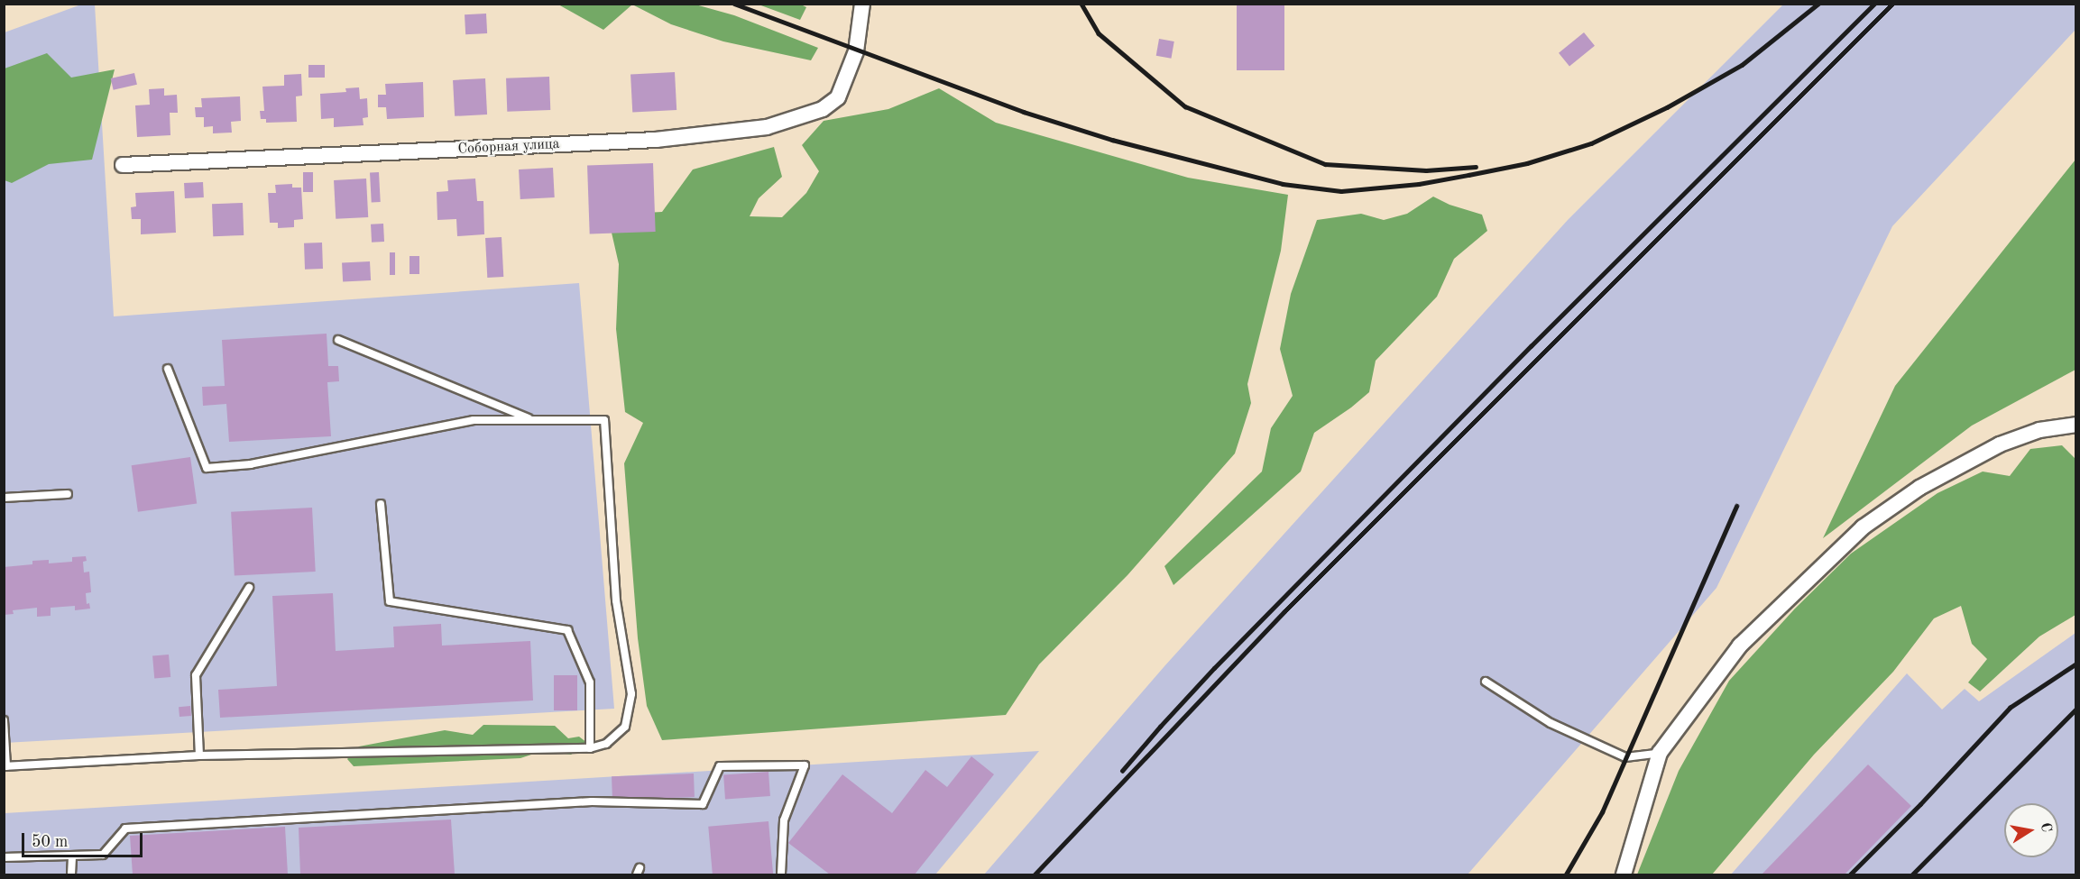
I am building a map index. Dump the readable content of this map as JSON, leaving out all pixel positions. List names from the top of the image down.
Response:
{
  "streets": {
    "street": ["Соборная улица"]
  },
  "scale_bar": "50 m",
  "north": "right"
}
